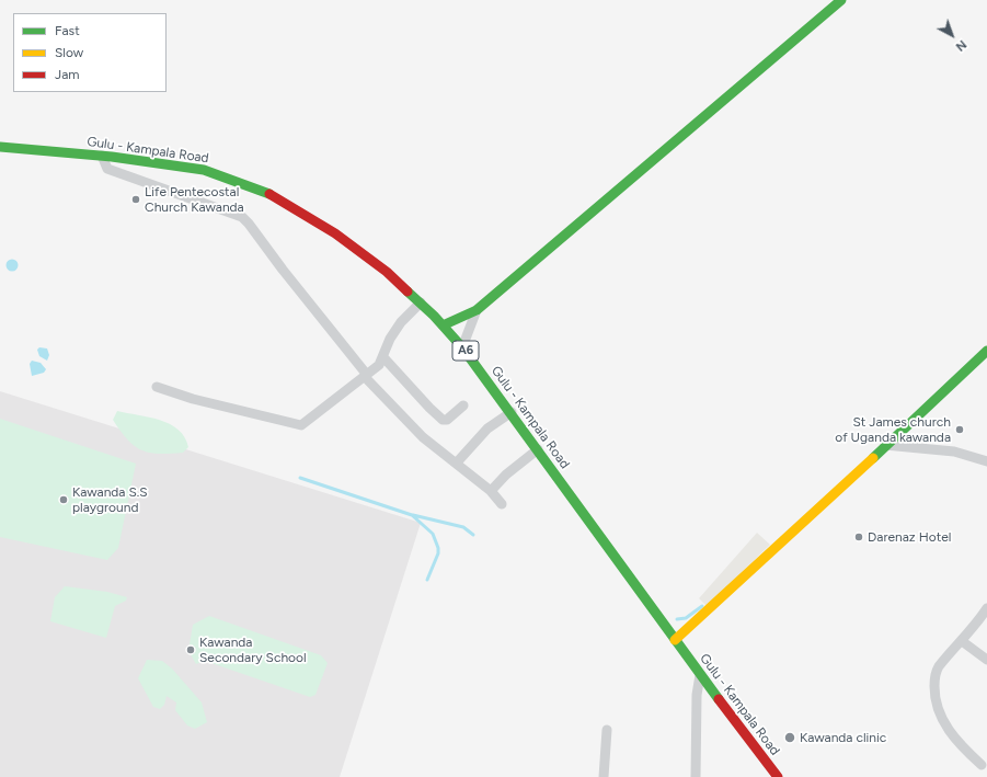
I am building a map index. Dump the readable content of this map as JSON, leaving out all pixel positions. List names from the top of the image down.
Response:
{
  "streets": {
    "main road": ["Gulu - Kampala Road", "A6"]
  },
  "places": [
    "Life Pentecostal Church Kawanda",
    "St James church of Uganda kawanda",
    "Kawanda S.S playground",
    "Darenaz Hotel",
    "Kawanda Secondary School",
    "Kawanda clinic"
  ],
  "legend": ["Fast", "Slow", "Jam"],
  "north": "bottom right"
}
